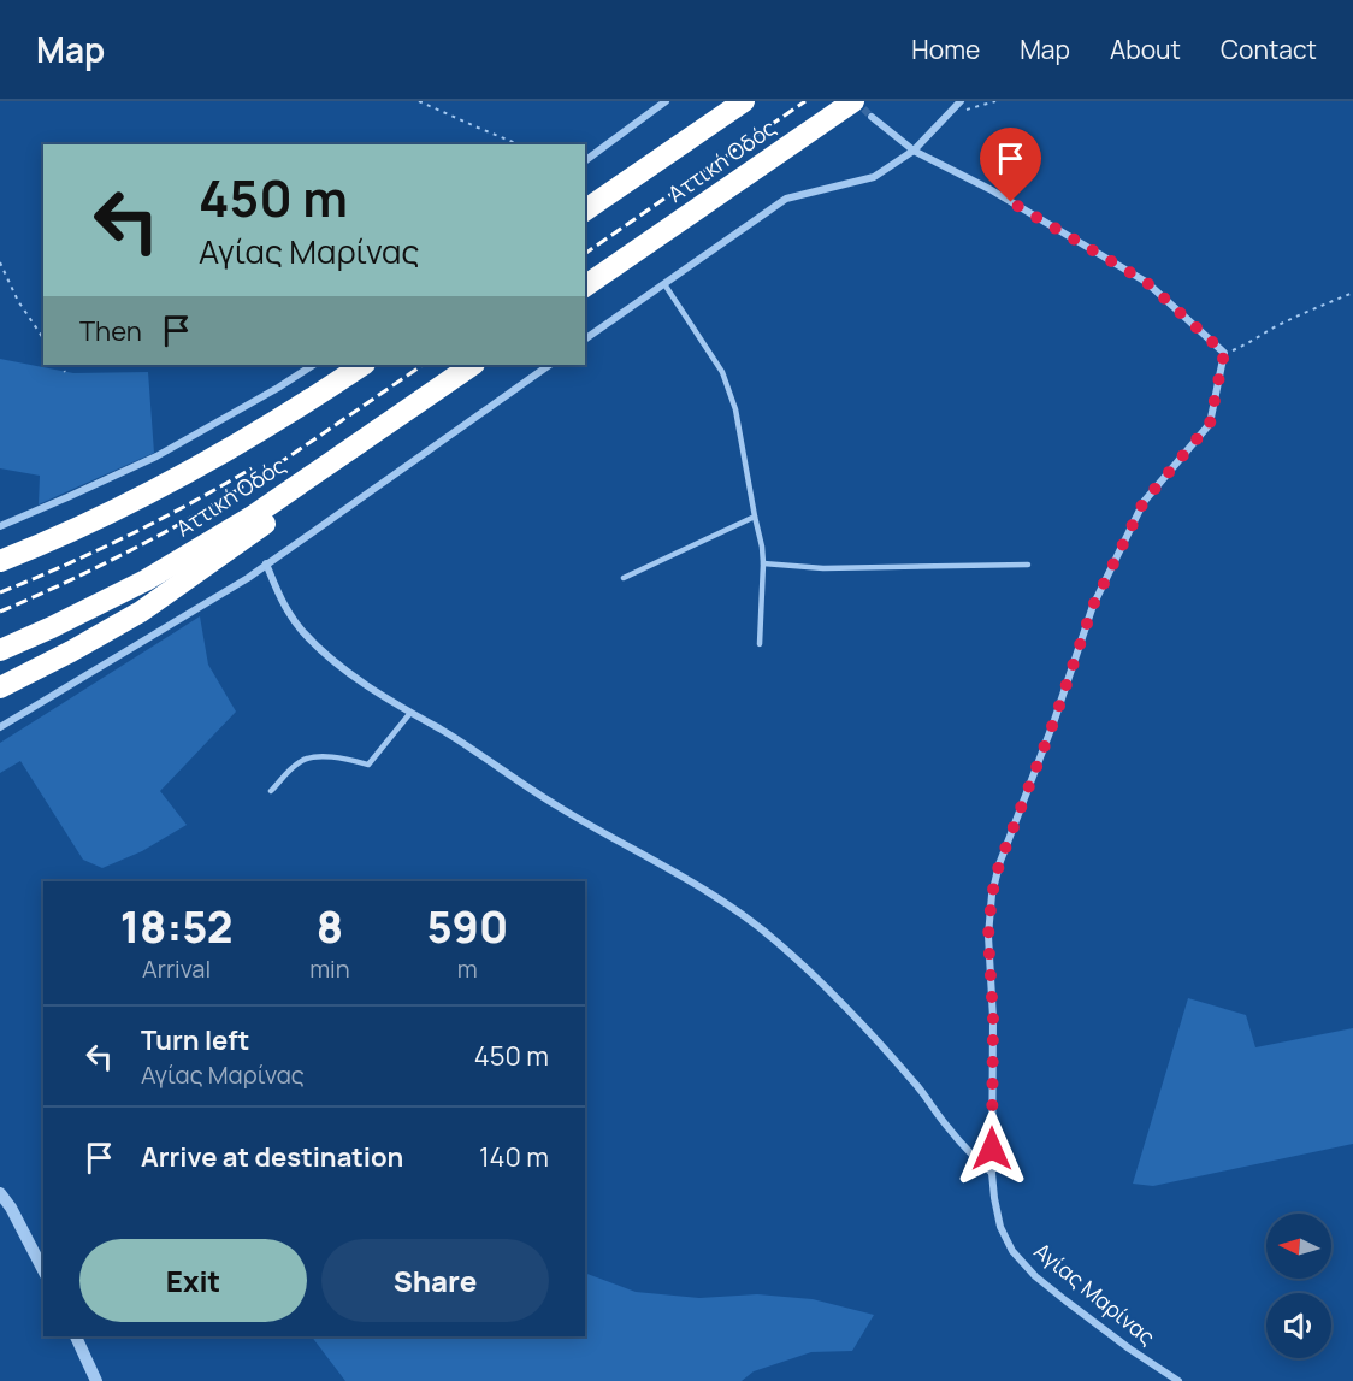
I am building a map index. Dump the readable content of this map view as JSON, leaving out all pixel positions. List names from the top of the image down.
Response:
{
  "streets": {
    "highway": ["Αττική Οδός"],
    "street": ["Αγίας Μαρίνας"]
  },
  "north": "left",
  "page": {
    "header": "Map",
    "nav": [
      "Home",
      "Map",
      "About",
      "Contact"
    ],
    "turn": ["450 m", "Αγίας Μαρίνας"],
    "then": "Then",
    "eta": [
      "18:52",
      "Arrival",
      "8",
      "min",
      "590",
      "m"
    ],
    "list": [
      {
        "name": "Turn left",
        "note": "Αγίας Μαρίνας",
        "value": "450 m"
      },
      {
        "name": "Arrive at destination",
        "value": "140 m"
      }
    ],
    "buttons": ["Exit", "Share"]
  }
}
